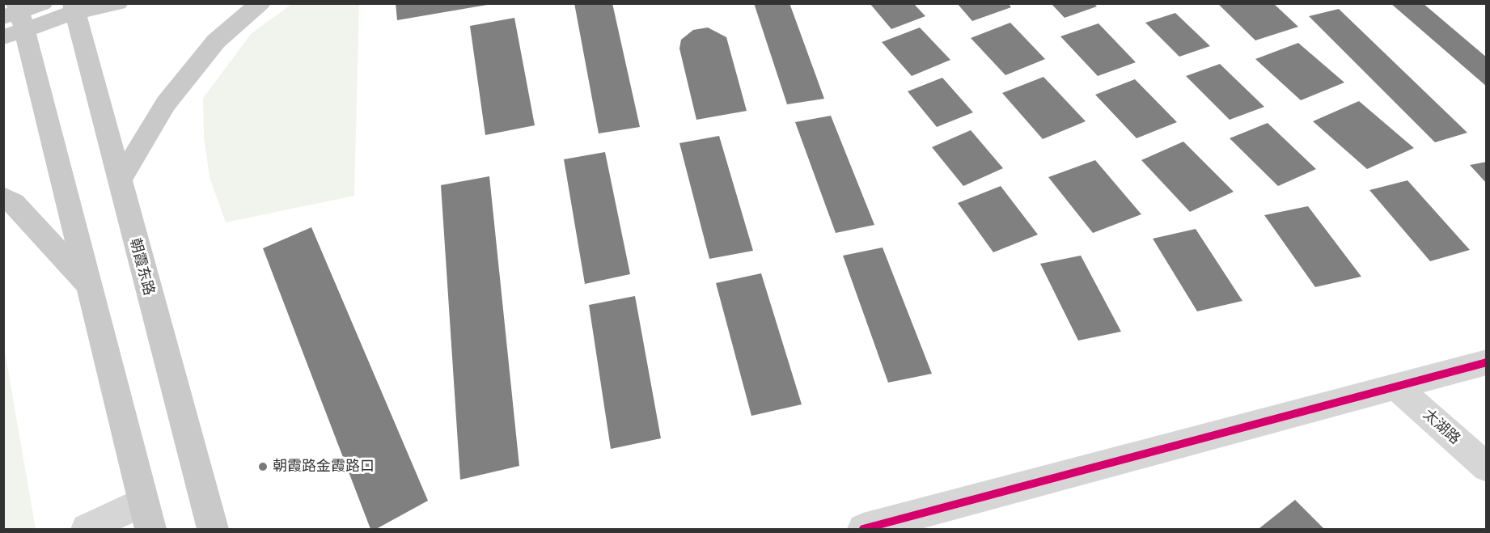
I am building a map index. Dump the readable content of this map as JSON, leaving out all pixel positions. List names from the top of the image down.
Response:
{
  "streets": {
    "main road": ["朝霞东路"],
    "street": ["太湖路"]
  },
  "places": ["朝霞路金霞路口"]
}
